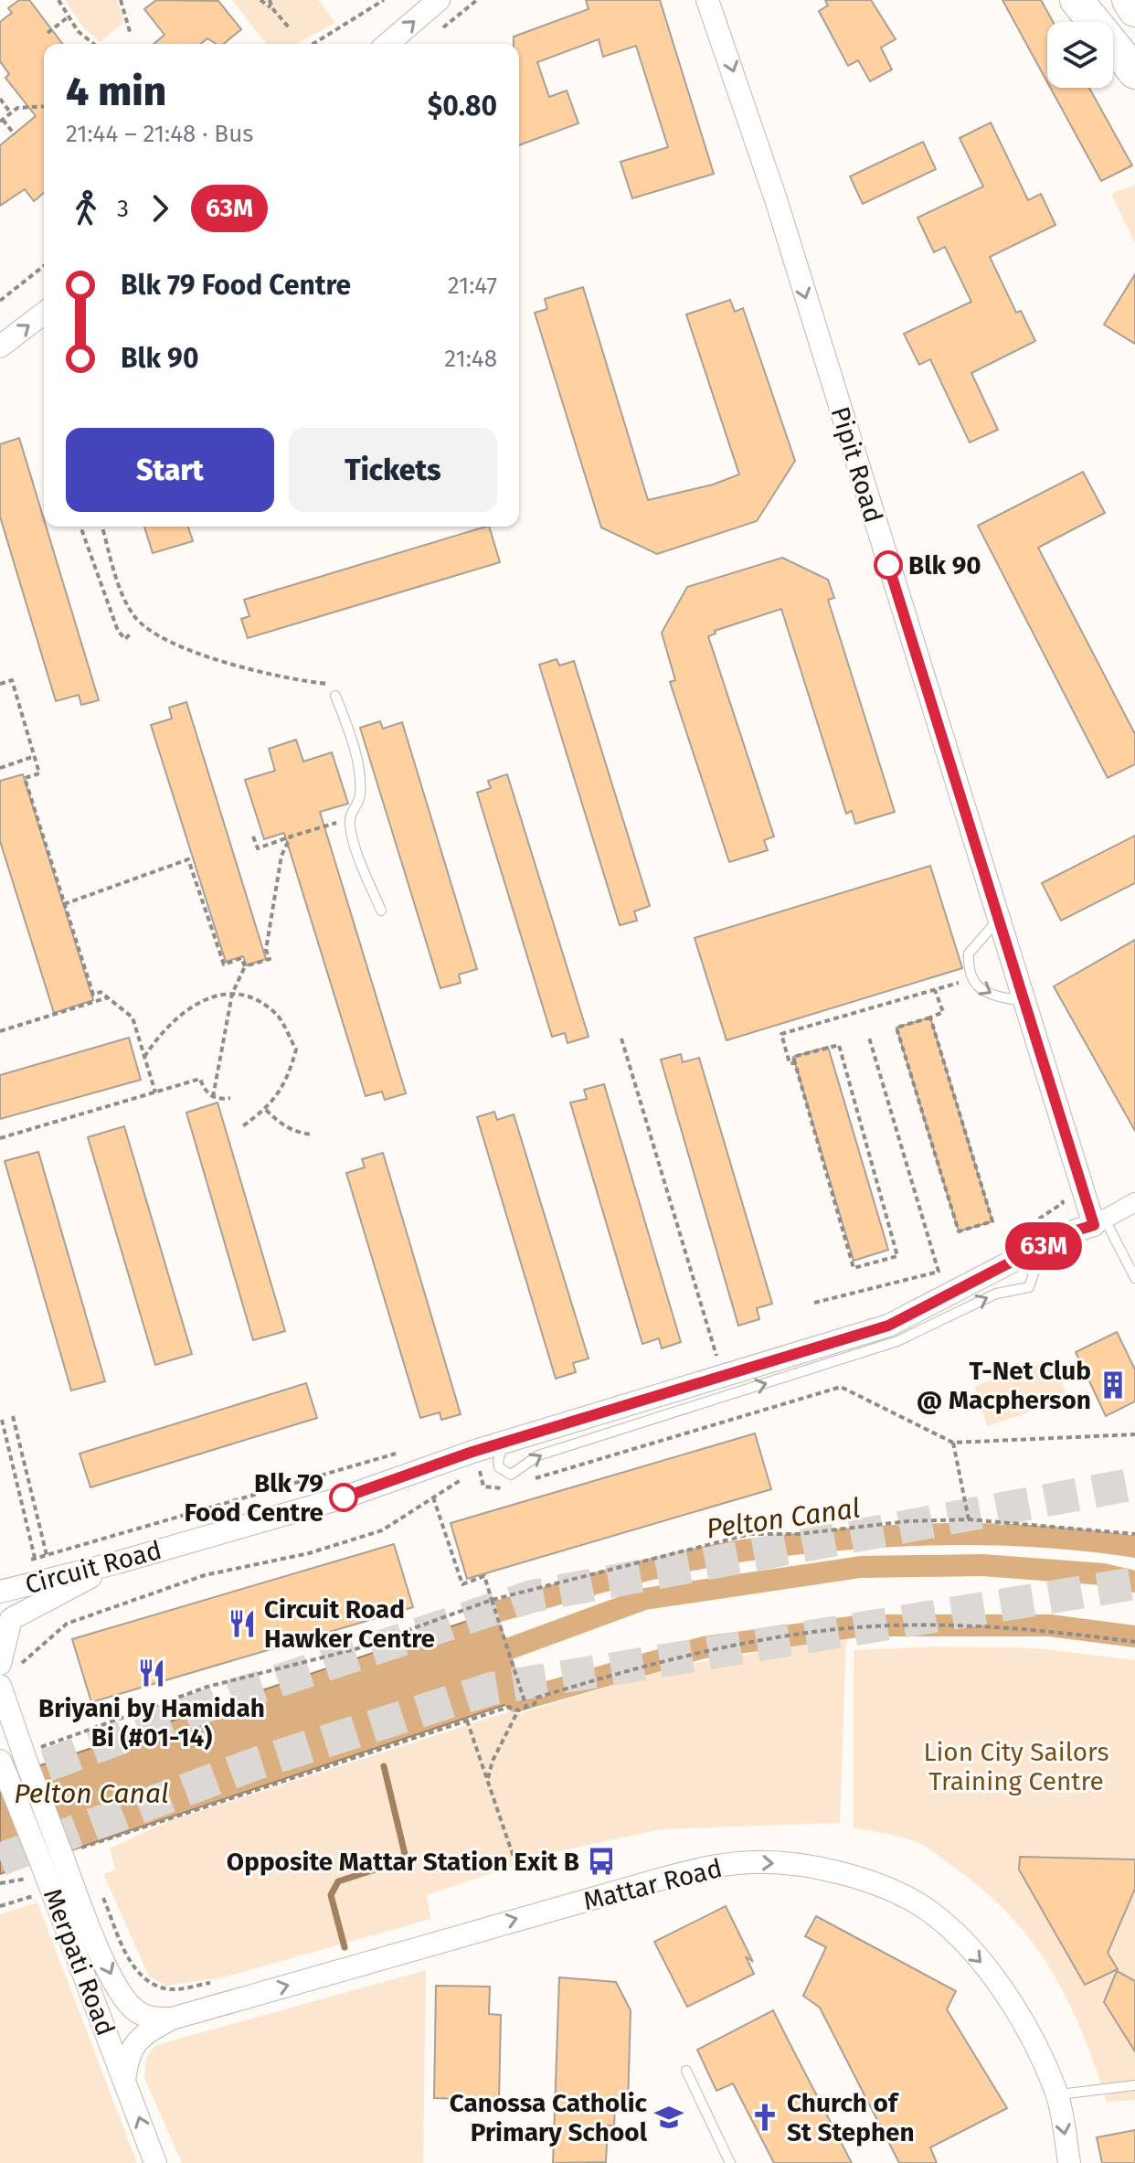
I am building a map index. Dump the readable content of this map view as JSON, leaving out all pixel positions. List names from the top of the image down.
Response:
{
  "streets": {
    "street": [
      "Pipit Road",
      "Circuit Road",
      "Mattar Road",
      "Merpati Road"
    ]
  },
  "crossings": [
    ["Pipit Road", "Circuit Road"],
    ["Mattar Road", "Merpati Road"]
  ],
  "one_way": ["Pipit Road", "Mattar Road"],
  "water": ["Pelton Canal"],
  "parks": ["Lion City Sailors Training Centre"],
  "places": {
    "other": ["Blk 90", "Blk 79 Food Centre"],
    "building": ["T-Net Club @ Macpherson"],
    "restaurant": ["Circuit Road Hawker Centre", "Briyani by Hamidah Bi (#01-14)"],
    "bus stop": ["Opposite Mattar Station Exit B"],
    "school or university": ["Canossa Catholic Primary School"],
    "church": ["Church of St Stephen"]
  },
  "lines": ["bus line 63M"],
  "page": {
    "on_map": "63M",
    "heading": ["4 min", "21:44 – 21:48 · Bus", "$0.80"],
    "legs": ["3", "63M"],
    "list": [
      {
        "name": "Blk 79 Food Centre",
        "value": "21:47"
      },
      {
        "name": "Blk 90",
        "value": "21:48"
      }
    ],
    "buttons": ["Start", "Tickets"]
  }
}
